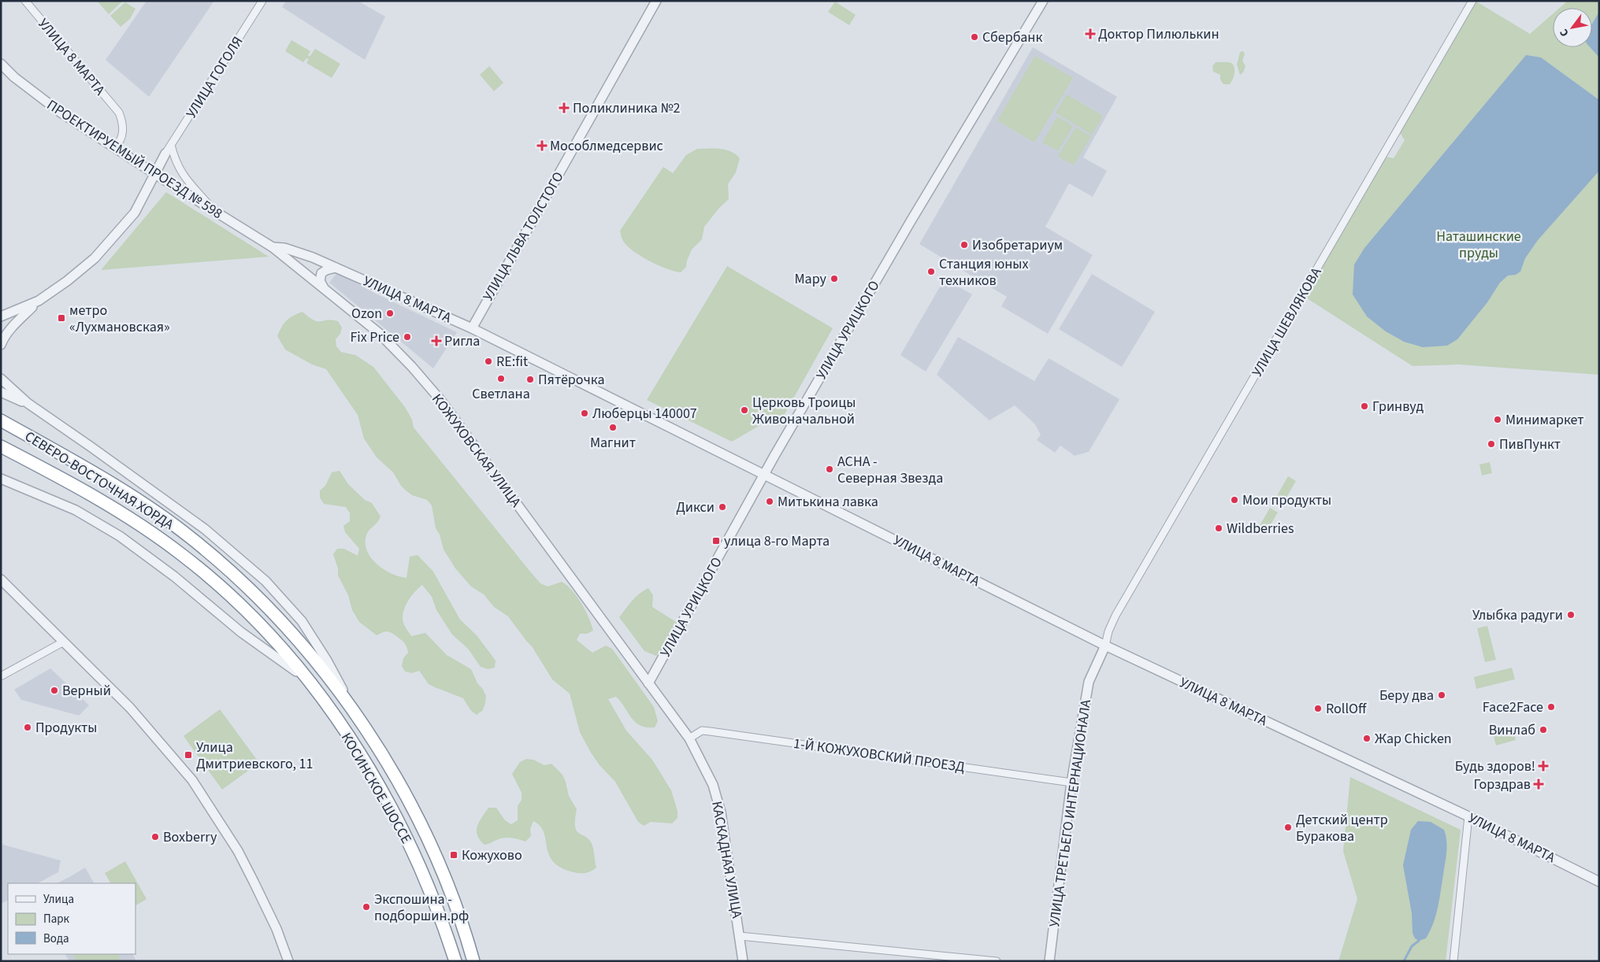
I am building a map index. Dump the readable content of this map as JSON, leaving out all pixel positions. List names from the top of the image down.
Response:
{
  "streets": {
    "highway": ["СЕВЕРО-ВОСТОЧНАЯ ХОРДА", "КОСИНСКОЕ ШОССЕ"],
    "street": [
      "УЛИЦА 8 МАРТА",
      "УЛИЦА ГОГОЛЯ",
      "ПРОЕКТИРУЕМЫЙ ПРОЕЗД № 598",
      "УЛИЦА ЛЬВА ТОЛСТОГО",
      "УЛИЦА ШЕВЛЯКОВА",
      "УЛИЦА УРИЦКОГО",
      "КОЖУХОВСКАЯ УЛИЦА",
      "1-Й КОЖУХОВСКИЙ ПРОЕЗД",
      "УЛИЦА ТРЕТЬЕГО ИНТЕРНАЦИОНАЛА",
      "КАСКАДНАЯ УЛИЦА"
    ]
  },
  "crossings": [
    ["УЛИЦА 8 МАРТА", "ПРОЕКТИРУЕМЫЙ ПРОЕЗД № 598"],
    ["УЛИЦА 8 МАРТА", "УЛИЦА ЛЬВА ТОЛСТОГО"],
    ["УЛИЦА 8 МАРТА", "УЛИЦА ШЕВЛЯКОВА"],
    ["УЛИЦА 8 МАРТА", "УЛИЦА УРИЦКОГО"],
    ["УЛИЦА 8 МАРТА", "КОЖУХОВСКАЯ УЛИЦА"],
    ["УЛИЦА 8 МАРТА", "УЛИЦА ТРЕТЬЕГО ИНТЕРНАЦИОНАЛА"],
    ["ПРОЕКТИРУЕМЫЙ ПРОЕЗД № 598", "КОЖУХОВСКАЯ УЛИЦА"],
    ["УЛИЦА ШЕВЛЯКОВА", "УЛИЦА ТРЕТЬЕГО ИНТЕРНАЦИОНАЛА"],
    ["УЛИЦА УРИЦКОГО", "КОЖУХОВСКАЯ УЛИЦА"],
    ["УЛИЦА УРИЦКОГО", "КАСКАДНАЯ УЛИЦА"],
    ["КОЖУХОВСКАЯ УЛИЦА", "КАСКАДНАЯ УЛИЦА"],
    ["СЕВЕРО-ВОСТОЧНАЯ ХОРДА", "КОСИНСКОЕ ШОССЕ"],
    ["1-Й КОЖУХОВСКИЙ ПРОЕЗД", "УЛИЦА ТРЕТЬЕГО ИНТЕРНАЦИОНАЛА"],
    ["1-Й КОЖУХОВСКИЙ ПРОЕЗД", "КАСКАДНАЯ УЛИЦА"]
  ],
  "parks": ["Наташинские пруды"],
  "places": {
    "health": [
      "Доктор Пилюлькин",
      "Поликлиника №2",
      "Мособлмедсервис",
      "Ригла",
      "Будь здоров!",
      "Горздрав"
    ],
    "other": [
      "Сбербанк",
      "Изобретариум",
      "Станция юных техников",
      "Мару",
      "Ozon",
      "Fix Price",
      "RE:fit",
      "Светлана",
      "Пятёрочка",
      "Гринвуд",
      "Церковь Троицы Живоначальной",
      "Люберцы 140007",
      "Минимаркет",
      "Магнит",
      "ПивПункт",
      "АСНА - Северная Звезда",
      "Мои продукты",
      "Митькина лавка",
      "Дикси",
      "Wildberries",
      "Улыбка радуги",
      "Верный",
      "Беру два",
      "Face2Face",
      "RollOff",
      "Продукты",
      "Винлаб",
      "Жар Chicken",
      "Детский центр Буракова",
      "Boxberry",
      "Экспошина - подборшин.рф"
    ],
    "transit": [
      "метро «Лухмановская»",
      "улица 8-го Марта",
      "Улица Дмитриевского, 11",
      "Кожухово"
    ]
  },
  "legend": ["Улица", "Парк", "Вода"],
  "north": "bottom left"
}
